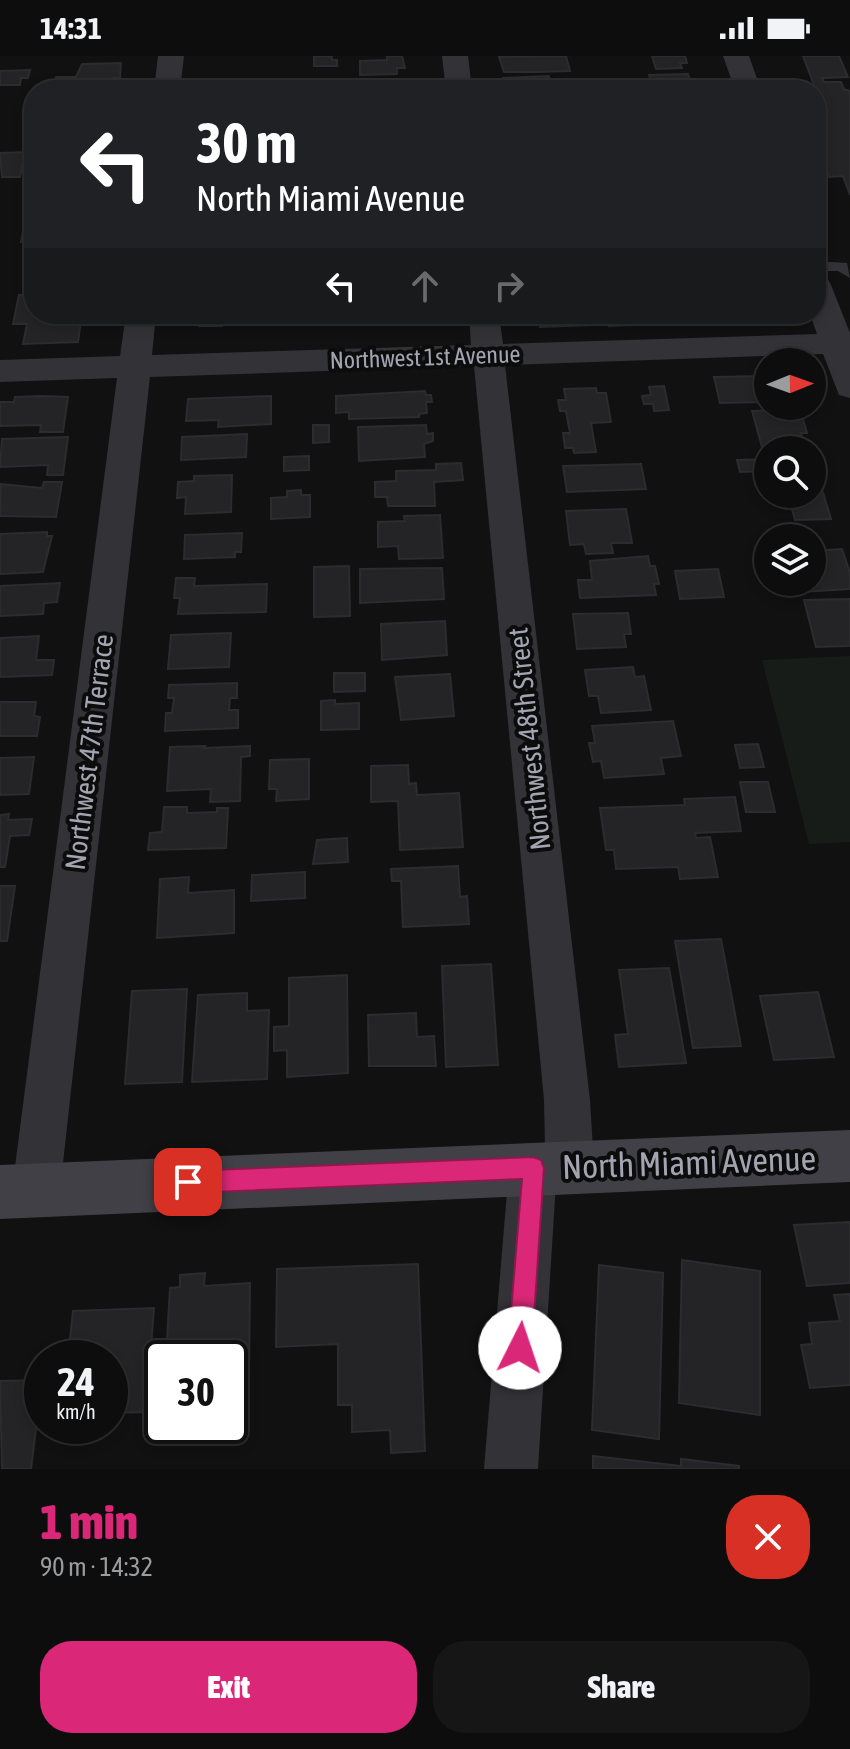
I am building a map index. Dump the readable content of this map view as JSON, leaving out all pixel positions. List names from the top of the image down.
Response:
{
  "streets": {
    "main road": ["North Miami Avenue"],
    "street": ["Northwest 1st Avenue", "Northwest 48th Street", "Northwest 47th Terrace"]
  },
  "crossings": [
    ["Northwest 1st Avenue", "Northwest 48th Street"],
    ["Northwest 1st Avenue", "Northwest 47th Terrace"],
    ["Northwest 48th Street", "North Miami Avenue"],
    ["Northwest 47th Terrace", "North Miami Avenue"]
  ],
  "north": "right",
  "page": {
    "status": "14:31",
    "turn": ["30 m", "North Miami Avenue"],
    "speed": "24 km/h",
    "limit": "30",
    "heading": ["1 min", "90 m · 14:32"],
    "buttons": ["Exit", "Share"]
  }
}
